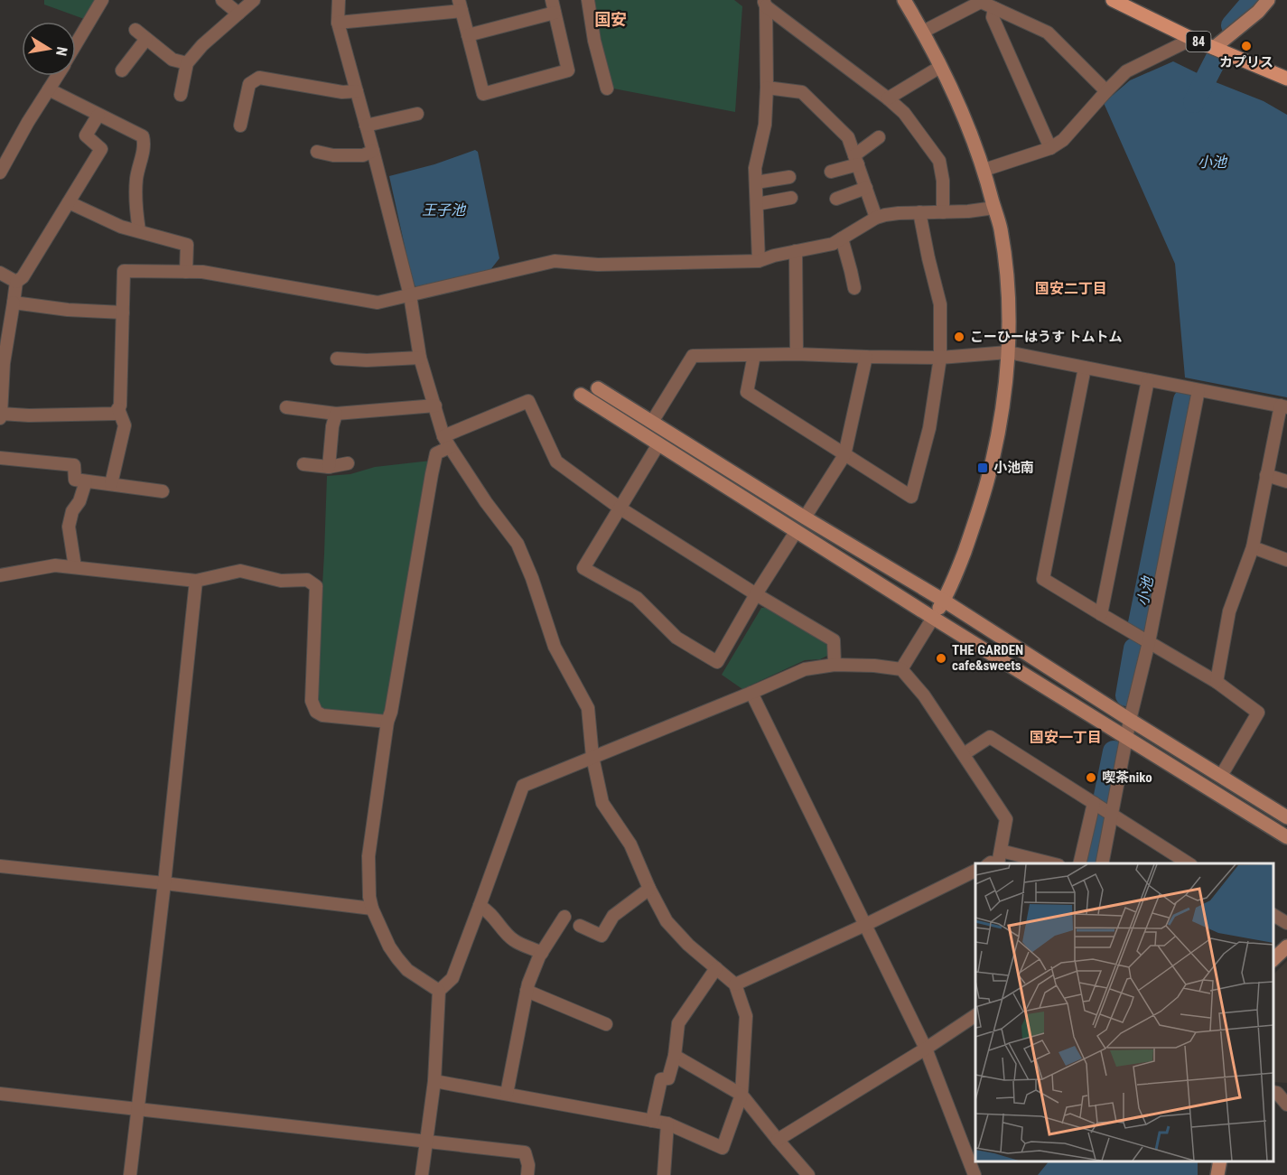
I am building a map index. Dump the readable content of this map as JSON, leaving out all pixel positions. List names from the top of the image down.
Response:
{
  "streets": {
    "main road": ["84"]
  },
  "districts": ["国安", "国安二丁目", "国安一丁目"],
  "water": ["小池", "王子池"],
  "places": {
    "other": [
      "カプリス",
      "こーひーはうす トムトム",
      "THE GARDEN cafe&sweets",
      "喫茶niko"
    ],
    "transit": ["小池南"]
  },
  "north": "right"
}
